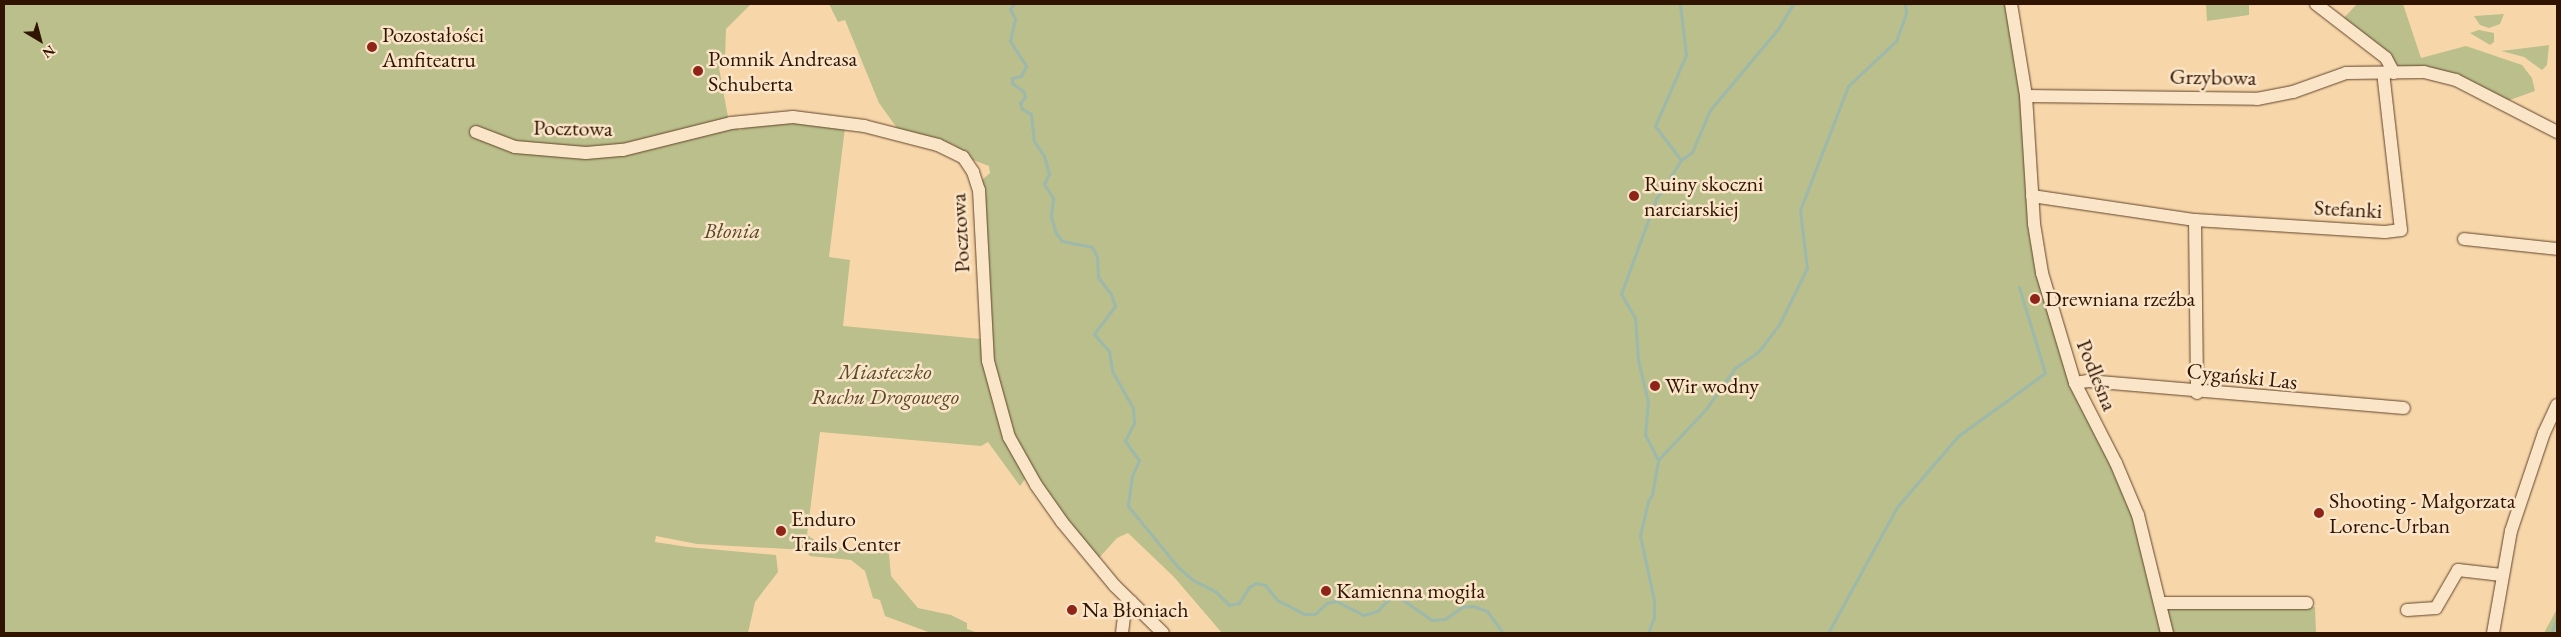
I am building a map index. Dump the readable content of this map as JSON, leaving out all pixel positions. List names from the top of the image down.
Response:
{
  "streets": {
    "street": [
      "Grzybowa",
      "Pocztowa",
      "Stefanki",
      "Podleśna",
      "Cygański Las"
    ]
  },
  "crossings": [
    ["Grzybowa", "Stefanki"],
    ["Grzybowa", "Podleśna"],
    ["Stefanki", "Podleśna"],
    ["Podleśna", "Cygański Las"]
  ],
  "parks": ["Błonia", "Miasteczko Ruchu Drogowego"],
  "places": [
    "Pozostałości Amfiteatru",
    "Pomnik Andreasa Schuberta",
    "Ruiny skoczni narciarskiej",
    "Drewniana rzeźba",
    "Wir wodny",
    "Shooting - Małgorzata Lorenc-Urban",
    "Enduro Trails Center",
    "Kamienna mogiła",
    "Na Błoniach"
  ],
  "north": "bottom right"
}
